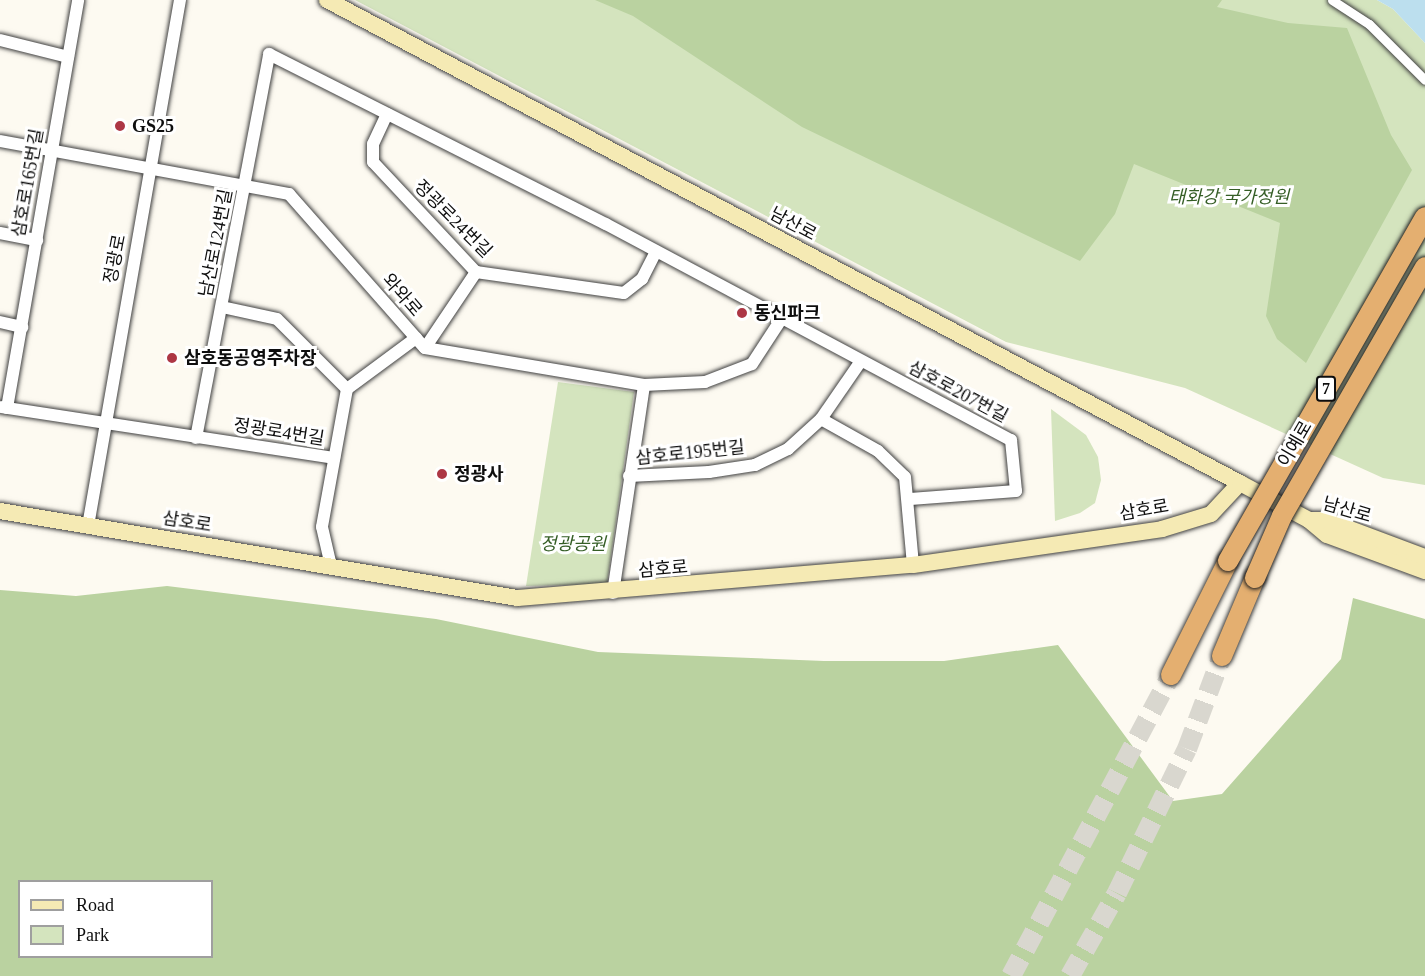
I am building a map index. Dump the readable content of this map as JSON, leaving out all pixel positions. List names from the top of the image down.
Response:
{
  "streets": {
    "highway": ["7", "이예로"],
    "main road": ["남산로", "삼호로"],
    "street": [
      "삼호로165번길",
      "정광로24번길",
      "남산로124번길",
      "정광로",
      "와와로",
      "삼호로207번길",
      "정광로4번길",
      "삼호로195번길"
    ]
  },
  "crossings": [
    ["삼호로165번길", "와와로"],
    ["삼호로165번길", "정광로4번길"],
    ["정광로24번길", "남산로124번길"],
    ["남산로", "삼호로"],
    ["남산로124번길", "와와로"],
    ["남산로124번길", "정광로4번길"],
    ["정광로", "와와로"],
    ["정광로", "정광로4번길"],
    ["정광로", "삼호로"],
    ["삼호로207번길", "삼호로195번길"],
    ["삼호로195번길", "삼호로"]
  ],
  "parks": ["태화강 국가정원", "정광공원"],
  "places": [
    "GS25",
    "동신파크",
    "삼호동공영주차장",
    "정광사"
  ],
  "legend": ["Road", "Park"]
}
